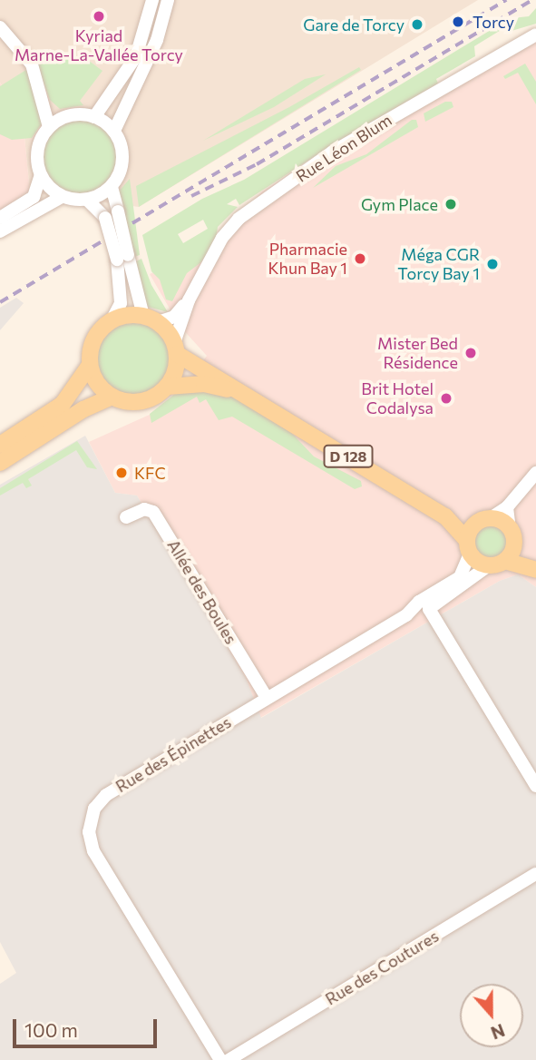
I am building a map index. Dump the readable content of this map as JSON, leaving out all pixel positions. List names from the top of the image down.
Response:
{
  "streets": {
    "main road": ["D 128"],
    "street": [
      "Rue Léon Blum",
      "Allée des Boules",
      "Rue des Épinettes",
      "Rue des Coutures"
    ]
  },
  "crossings": [
    ["Rue Léon Blum", "D 128"],
    ["Allée des Boules", "Rue des Épinettes"]
  ],
  "places": [
    "Kyriad Marne-La-Vallée Torcy",
    "Torcy",
    "Gare de Torcy",
    "Gym Place",
    "Pharmacie Khun Bay 1",
    "Méga CGR Torcy Bay 1",
    "Mister Bed Résidence",
    "Brit Hotel Codalysa",
    "KFC"
  ],
  "scale_bar": "100 m",
  "north": "bottom"
}
